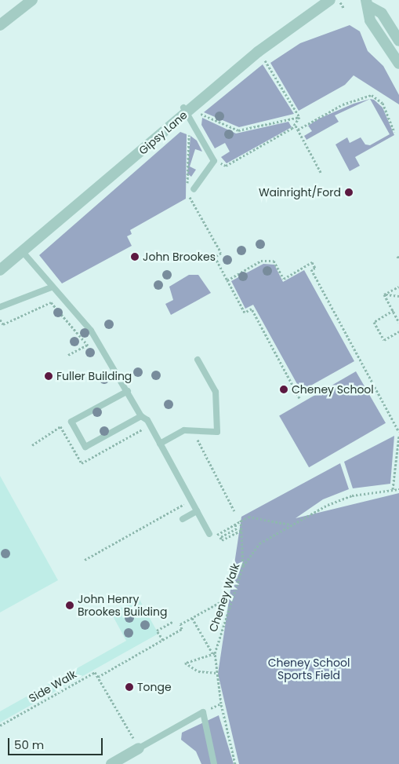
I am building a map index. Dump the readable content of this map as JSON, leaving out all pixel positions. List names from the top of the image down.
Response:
{
  "streets": {
    "street": ["Gipsy Lane"],
    "path": ["Cheney Walk", "Side Walk"]
  },
  "parks": ["Cheney School Sports Field"],
  "places": [
    "Wainright/Ford",
    "John Brookes",
    "Fuller Building",
    "Cheney School",
    "John Henry Brookes Building",
    "Tonge"
  ],
  "scale_bar": "50 m"
}
